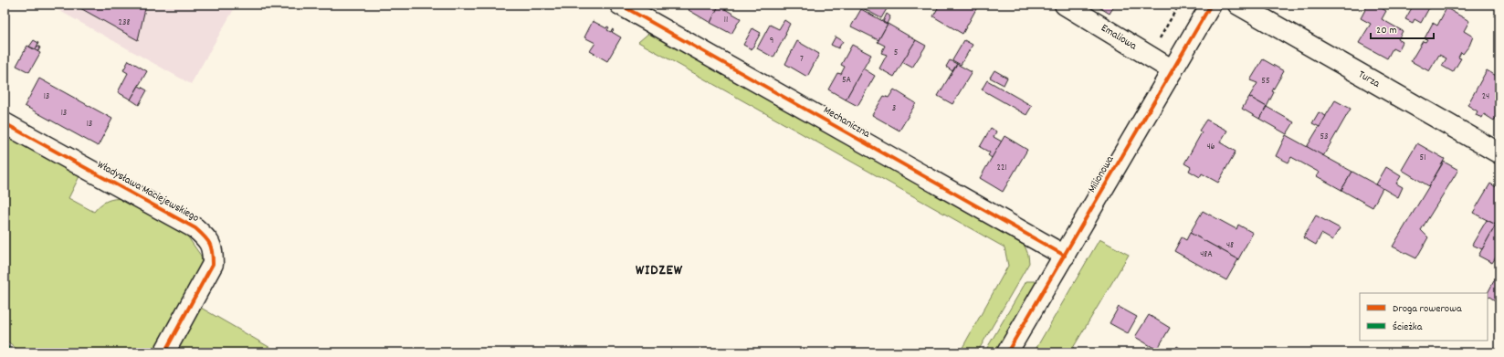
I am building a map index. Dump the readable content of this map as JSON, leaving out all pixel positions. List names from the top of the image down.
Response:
{
  "streets": {
    "street": [
      "Emaliowa",
      "Turza",
      "Mechaniczna",
      "Milionowa",
      "Władysława Maciejewskiego"
    ]
  },
  "crossings": [
    ["Emaliowa", "Milionowa"],
    ["Mechaniczna", "Milionowa"]
  ],
  "districts": ["WIDZEW"],
  "house_numbers": [
    "11",
    "238",
    "9",
    "5",
    "7",
    "5A",
    "55",
    "13",
    "24",
    "3",
    "13",
    "13",
    "53",
    "46",
    "51",
    "221",
    "48",
    "48A"
  ],
  "legend": ["Droga rowerowa", "Ścieżka"],
  "scale_bar": "20 m"
}
